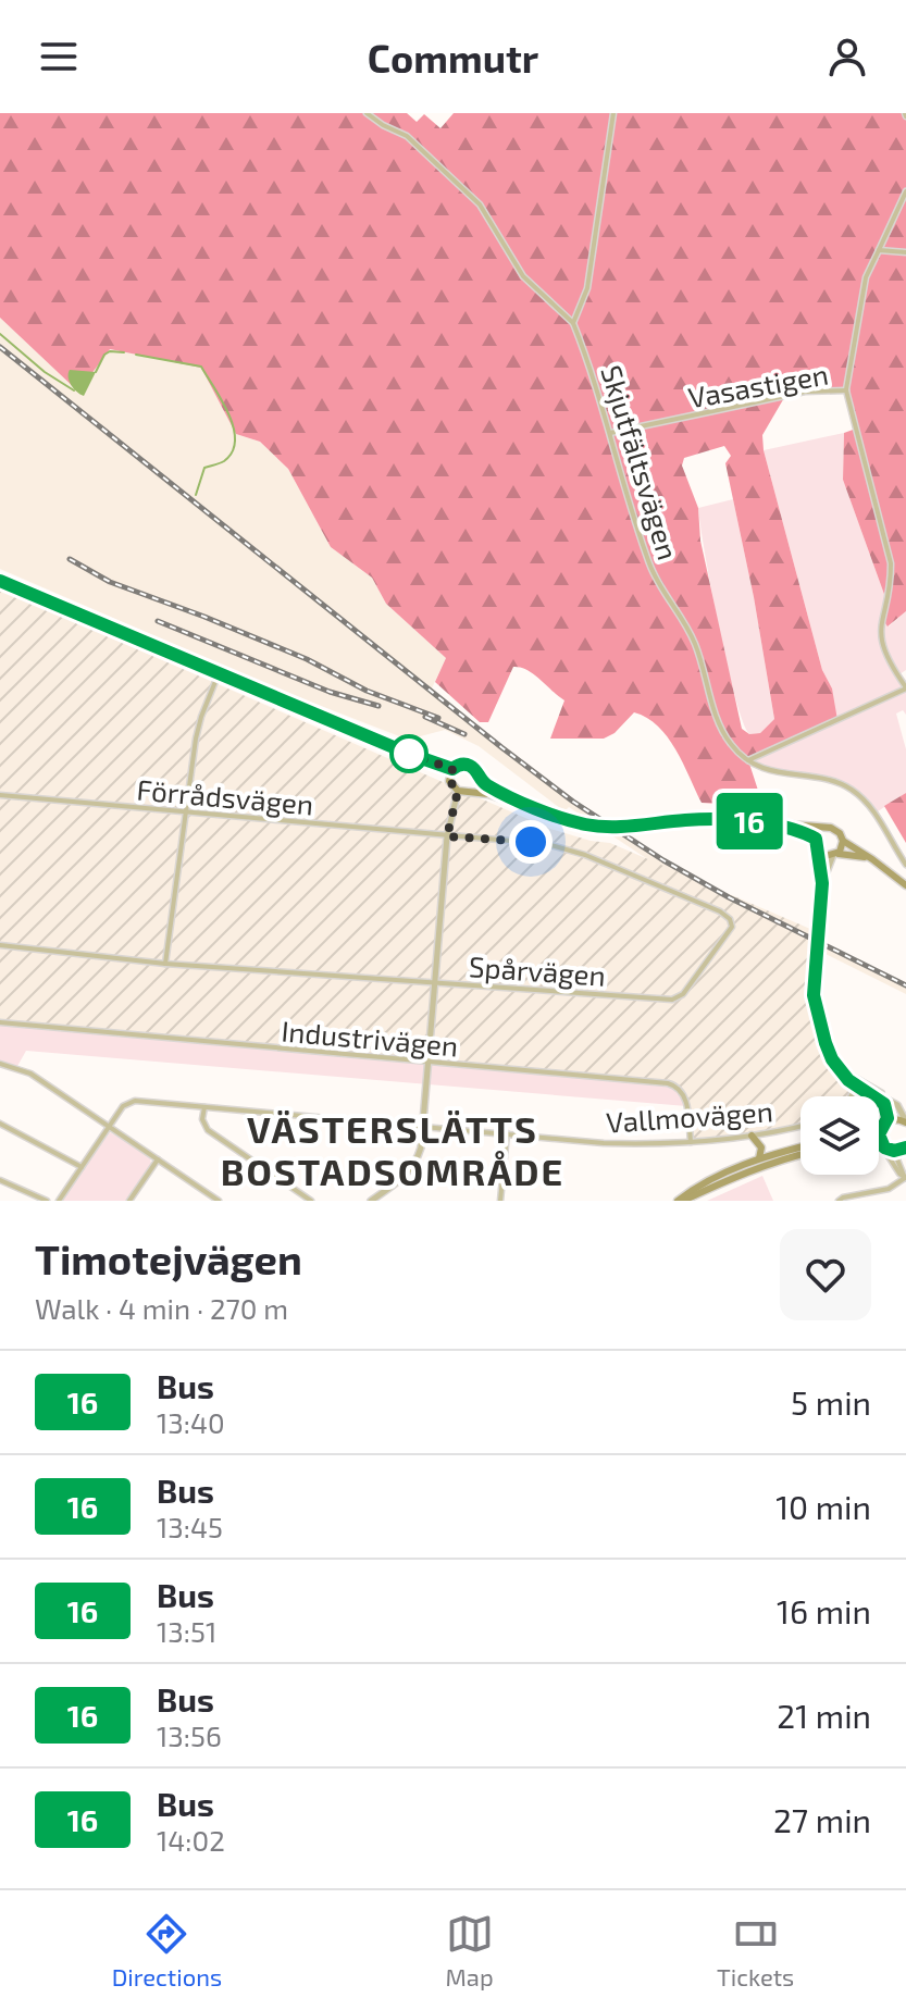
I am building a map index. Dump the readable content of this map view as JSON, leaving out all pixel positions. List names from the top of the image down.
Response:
{
  "streets": {
    "street": [
      "Vasastigen",
      "Skjutfältsvägen",
      "Förrådsvägen",
      "Spårvägen",
      "Industrivägen",
      "Vallmovägen"
    ]
  },
  "crossings": [
    ["Vasastigen", "Skjutfältsvägen"],
    ["Förrådsvägen", "Spårvägen"],
    ["Industrivägen", "Vallmovägen"]
  ],
  "districts": ["VÄSTERSLÄTTS BOSTADSOMRÅDE"],
  "lines": ["bus line 16"],
  "page": {
    "header": "Commutr",
    "on_map": "16",
    "heading": ["Timotejvägen", "Walk · 4 min · 270 m"],
    "list": [
      {
        "mark": "16",
        "name": "Bus",
        "note": "13:40",
        "value": "5 min"
      },
      {
        "mark": "16",
        "name": "Bus",
        "note": "13:45",
        "value": "10 min"
      },
      {
        "mark": "16",
        "name": "Bus",
        "note": "13:51",
        "value": "16 min"
      },
      {
        "mark": "16",
        "name": "Bus",
        "note": "13:56",
        "value": "21 min"
      },
      {
        "mark": "16",
        "name": "Bus",
        "note": "14:02",
        "value": "27 min"
      }
    ],
    "tabs": ["Directions", "Map", "Tickets"]
  }
}
